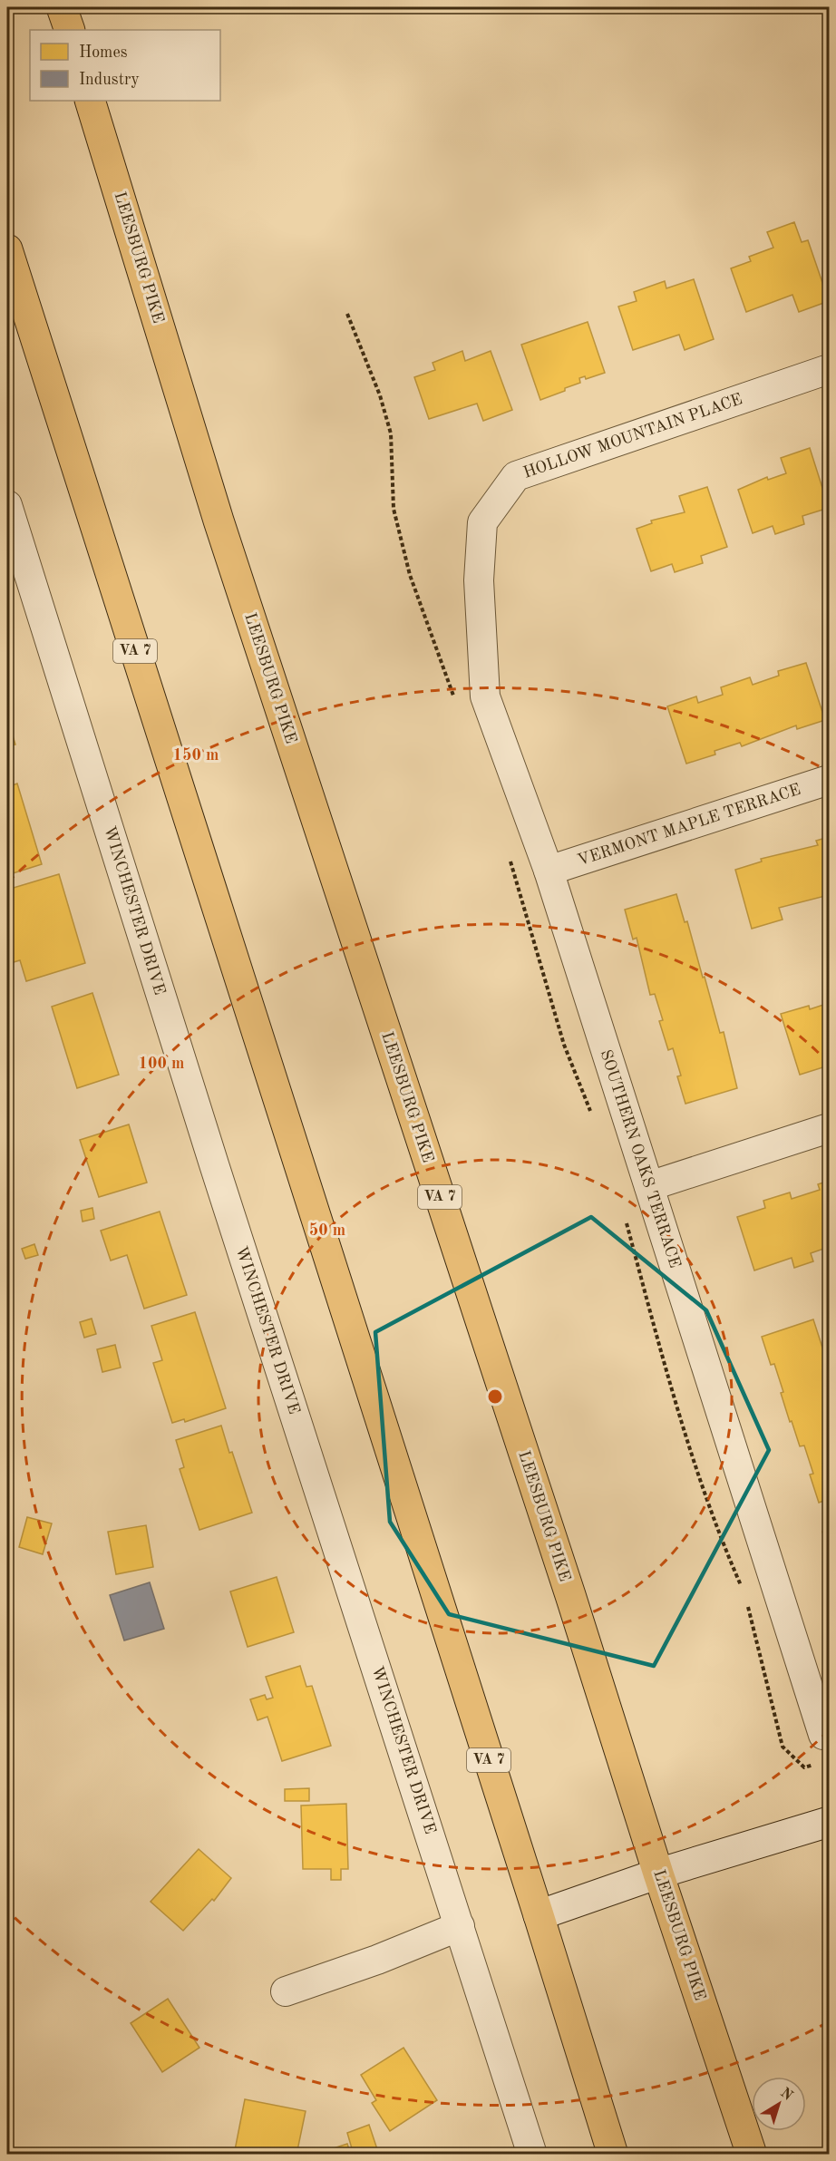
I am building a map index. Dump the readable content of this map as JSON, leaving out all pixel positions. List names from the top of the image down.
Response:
{
  "streets": {
    "highway": ["LEESBURG PIKE", "VA 7"],
    "street": [
      "HOLLOW MOUNTAIN PLACE",
      "VERMONT MAPLE TERRACE",
      "WINCHESTER DRIVE",
      "SOUTHERN OAKS TERRACE"
    ]
  },
  "crossings": [
    ["HOLLOW MOUNTAIN PLACE", "SOUTHERN OAKS TERRACE"],
    ["VERMONT MAPLE TERRACE", "SOUTHERN OAKS TERRACE"]
  ],
  "legend": ["Homes", "Industry"],
  "north": "top right",
  "rings": ["150 m", "100 m", "50 m"]
}
